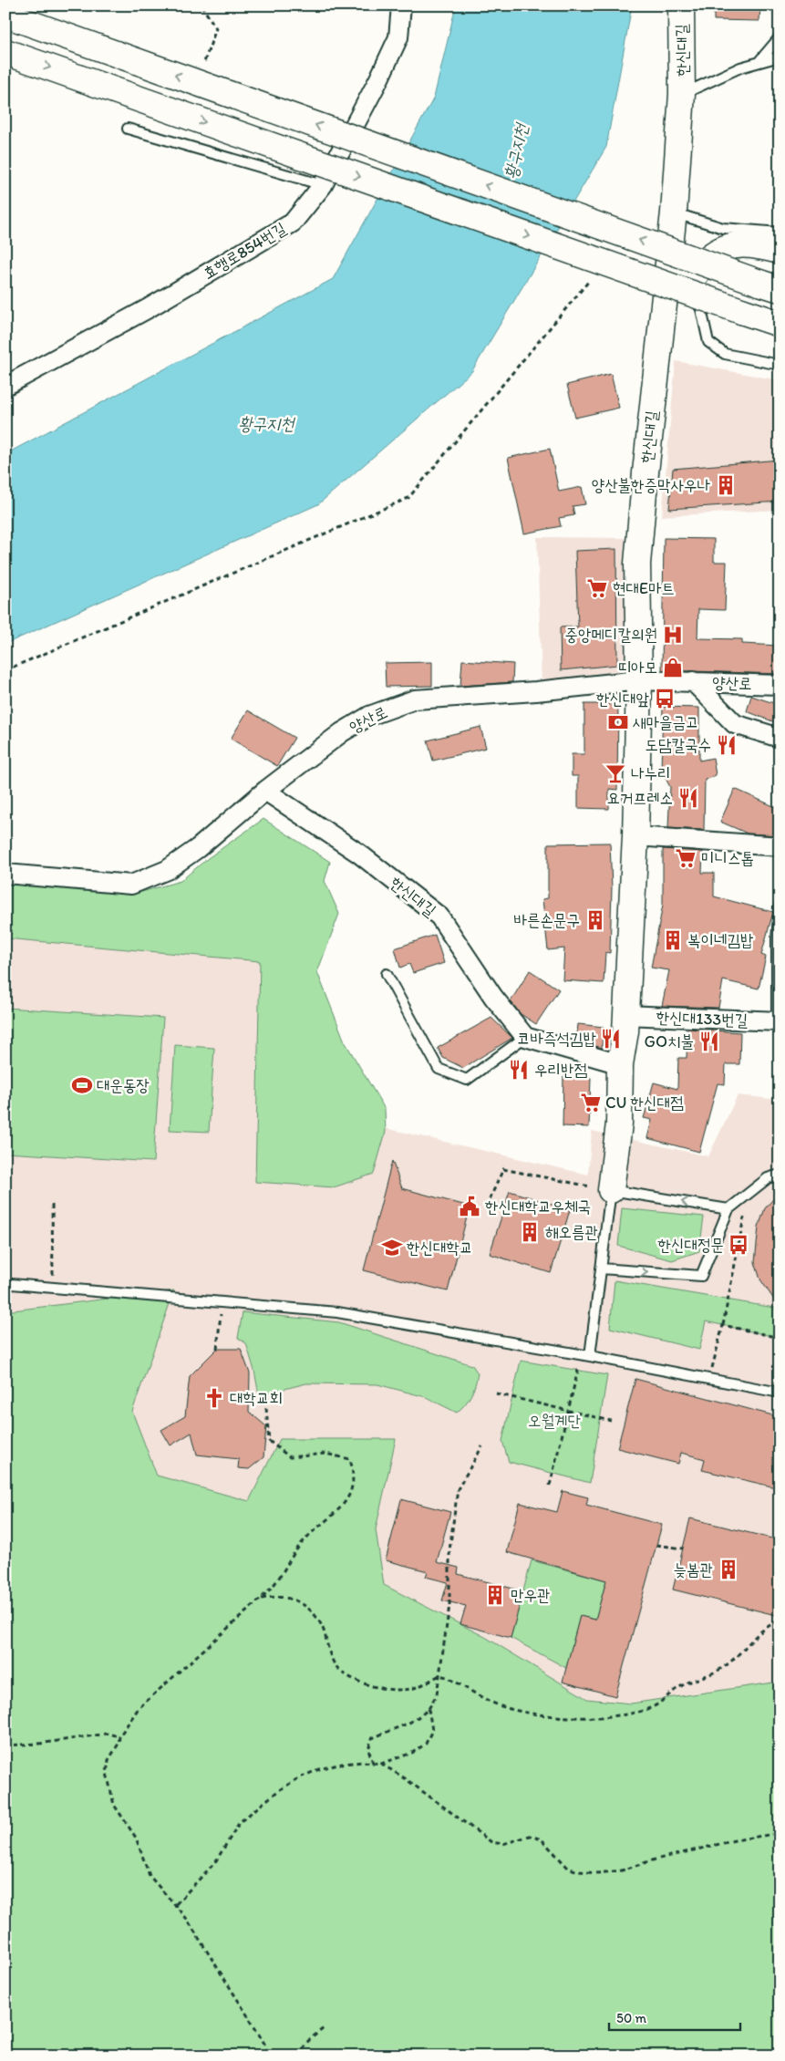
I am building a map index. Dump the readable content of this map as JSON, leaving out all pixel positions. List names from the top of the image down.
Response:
{
  "streets": {
    "main road": ["한신대길"],
    "street": ["효행로854번길", "양산로", "한신대133번길"]
  },
  "crossings": [
    ["한신대길", "양산로"],
    ["한신대길", "한신대133번길"]
  ],
  "water": ["황구지천"],
  "parks": ["오월계단"],
  "places": {
    "building": [
      "양산불한증막사우나",
      "바른손문구",
      "복이네김밥",
      "해오름관",
      "늦봄관",
      "만우관"
    ],
    "supermarket": ["현대E마트", "미니스톱", "CU 한신대점"],
    "hospital": ["중앙메디칼의원"],
    "shop": ["띠아모"],
    "bus stop": ["한신대앞", "한신대정문"],
    "bank": ["새마을금고"],
    "restaurant": [
      "도담칼국수",
      "요거프레소",
      "코바즉석김밥",
      "GO치불",
      "우리반점"
    ],
    "bar": ["나누리"],
    "sports": ["대운동장"],
    "public building": ["한신대학교우체국"],
    "school or university": ["한신대학교"],
    "church": ["대학교회"]
  },
  "scale_bar": "50 m"
}
